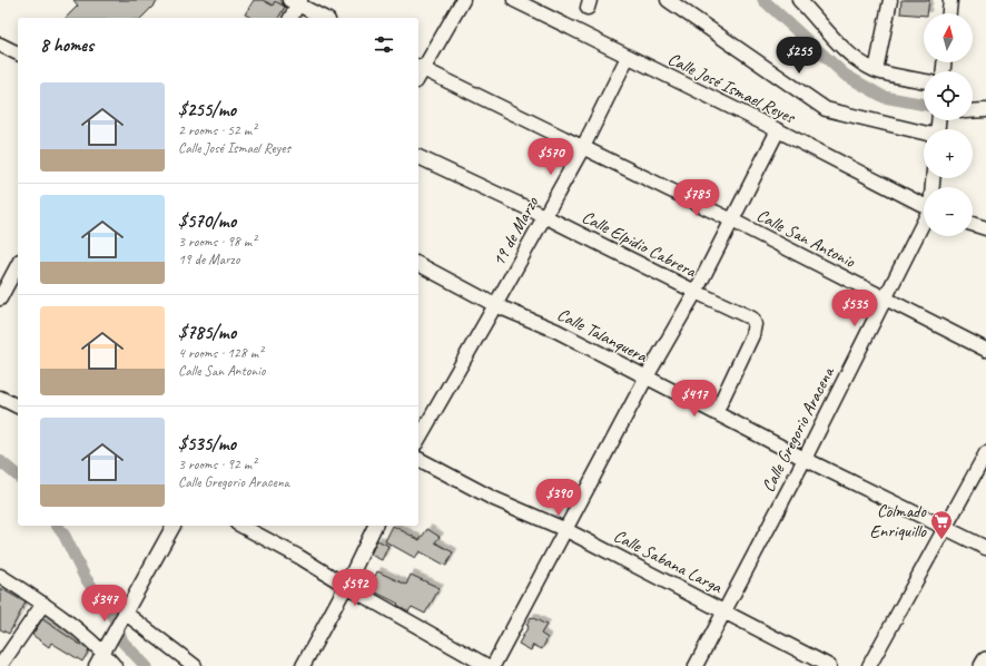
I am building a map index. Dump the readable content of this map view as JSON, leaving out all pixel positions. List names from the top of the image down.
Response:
{
  "streets": {
    "street": [
      "Calle José Ismael Reyes",
      "19 de Marzo",
      "Calle San Antonio",
      "Calle Elpidio Cabrera",
      "Calle Talanquera",
      "Calle Gregorio Aracena",
      "Calle Sabana Larga"
    ]
  },
  "crossings": [
    ["Calle José Ismael Reyes", "19 de Marzo"],
    ["19 de Marzo", "Calle San Antonio"],
    ["19 de Marzo", "Calle Elpidio Cabrera"],
    ["19 de Marzo", "Calle Talanquera"],
    ["Calle San Antonio", "Calle Gregorio Aracena"],
    ["Calle Elpidio Cabrera", "Calle Talanquera"],
    ["Calle Talanquera", "Calle Gregorio Aracena"],
    ["Calle Gregorio Aracena", "Calle Sabana Larga"]
  ],
  "places": {
    "supermarket": ["Colmado Enriquillo"]
  },
  "north": "top",
  "page": {
    "map_buttons": ["+", "−"],
    "heading": "8 homes",
    "price": [
      "$255",
      "$570",
      "$785",
      "$535",
      "$417",
      "$390",
      "$592",
      "$347"
    ],
    "list": [
      {
        "name": "$255/mo",
        "note": "2 rooms · 52 m² · Calle José Ismael Reyes"
      },
      {
        "name": "$570/mo",
        "note": "3 rooms · 98 m² · 19 de Marzo"
      },
      {
        "name": "$785/mo",
        "note": "4 rooms · 128 m² · Calle San Antonio"
      },
      {
        "name": "$535/mo",
        "note": "3 rooms · 92 m² · Calle Gregorio Aracena"
      }
    ]
  }
}
